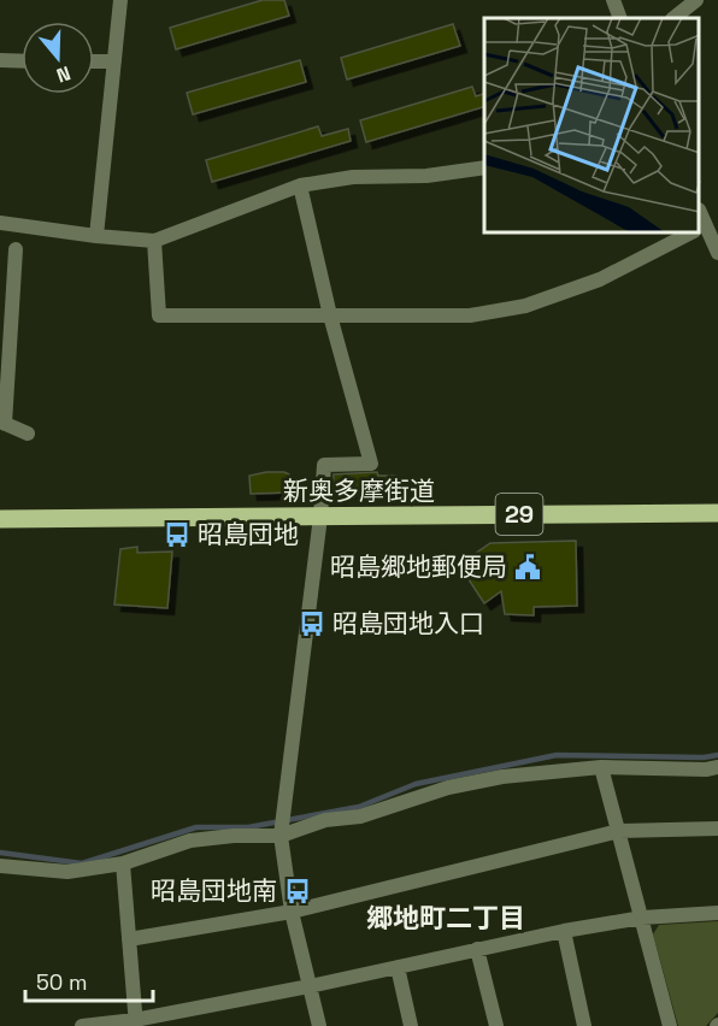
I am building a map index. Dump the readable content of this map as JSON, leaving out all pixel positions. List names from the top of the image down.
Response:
{
  "streets": {
    "main road": ["新奥多摩街道", "29"]
  },
  "districts": ["郷地町二丁目"],
  "places": {
    "bus stop": ["昭島団地", "昭島団地入口", "昭島団地南"],
    "public building": ["昭島郷地郵便局"]
  },
  "scale_bar": "50 m",
  "north": "bottom"
}
